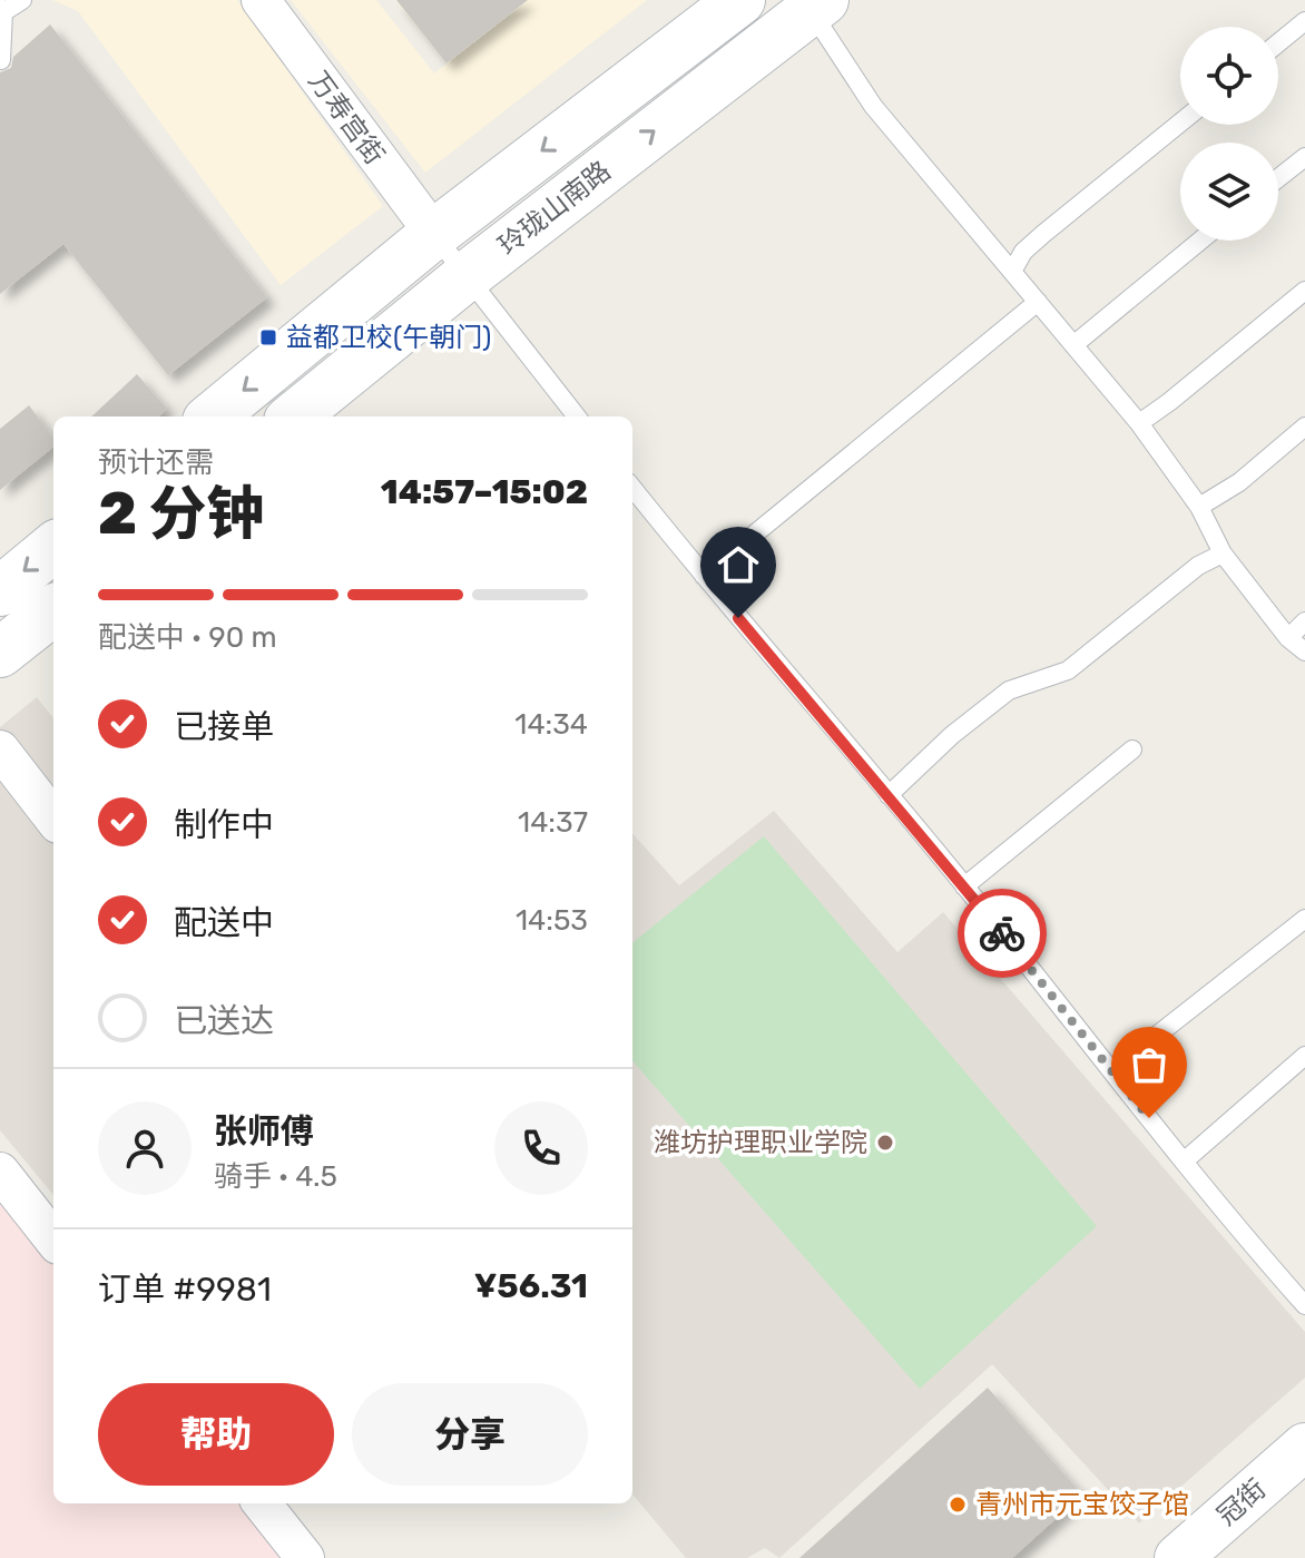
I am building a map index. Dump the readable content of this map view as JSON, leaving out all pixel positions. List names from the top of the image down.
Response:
{
  "streets": {
    "main road": ["玲珑山南路"],
    "street": ["万寿宫街", "冠街"]
  },
  "crossings": [
    ["万寿宫街", "玲珑山南路"]
  ],
  "places": {
    "transit": ["益都卫校(午朝门)"],
    "other": ["潍坊护理职业学院", "青州市元宝饺子馆"]
  },
  "page": {
    "heading": ["2 分钟", "预计还需", "14:57–15:02"],
    "panel": [
      "张师傅",
      "骑手 · 4.5",
      "订单 #9981",
      "¥56.31"
    ],
    "bar": "配送中 · 90 m",
    "list": [
      ["已接单", "14:34"],
      ["制作中", "14:37"],
      ["配送中", "14:53"],
      "已送达"
    ],
    "buttons": ["帮助", "分享"]
  }
}
